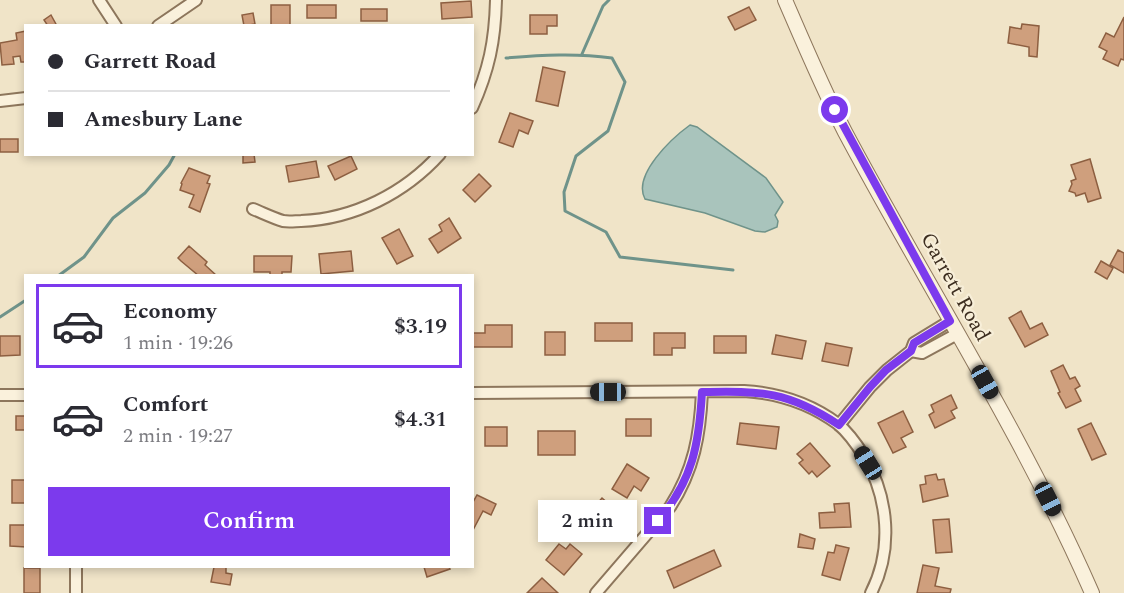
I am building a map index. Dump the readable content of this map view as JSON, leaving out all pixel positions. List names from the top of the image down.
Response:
{
  "streets": {
    "street": ["Garrett Road"]
  },
  "page": {
    "banner": ["Garrett Road", "Amesbury Lane"],
    "list": [
      {
        "name": "Economy",
        "note": "1 min · 19:26",
        "value": "$3.19"
      },
      {
        "name": "Comfort",
        "note": "2 min · 19:27",
        "value": "$4.31"
      }
    ],
    "buttons": "Confirm",
    "bubble": "2 min"
  }
}
